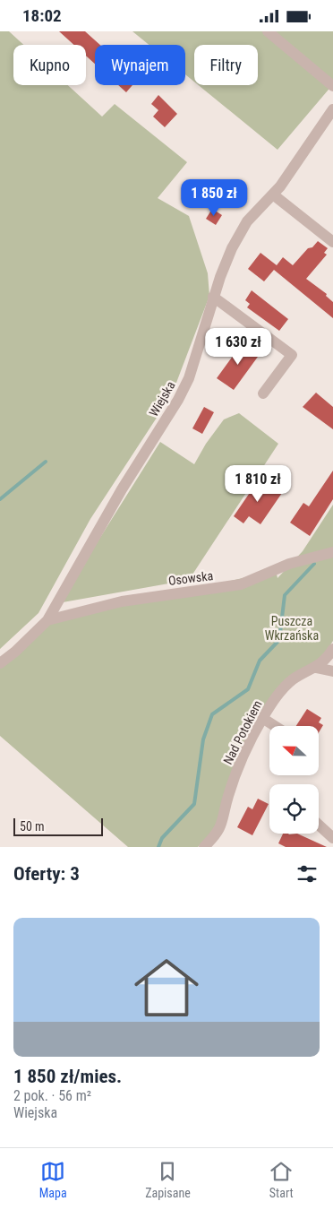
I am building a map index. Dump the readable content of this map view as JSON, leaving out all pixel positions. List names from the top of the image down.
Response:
{
  "streets": {
    "street": ["Wiejska", "Osowska", "Nad Potokiem"]
  },
  "crossings": [
    ["Wiejska", "Osowska"]
  ],
  "parks": ["Puszcza Wkrzańska"],
  "scale_bar": "50 m",
  "north": "left",
  "page": {
    "status": "18:02",
    "chip": ["Kupno", "Wynajem", "Filtry"],
    "price": ["1 850 zł", "1 630 zł", "1 810 zł"],
    "scale": "50 m",
    "heading": "Oferty: 3",
    "list": [
      {
        "name": "1 850 zł/mies.",
        "note": "2 pok. · 56 m² · Wiejska"
      }
    ],
    "tabs": ["Mapa", "Zapisane", "Start"]
  }
}
